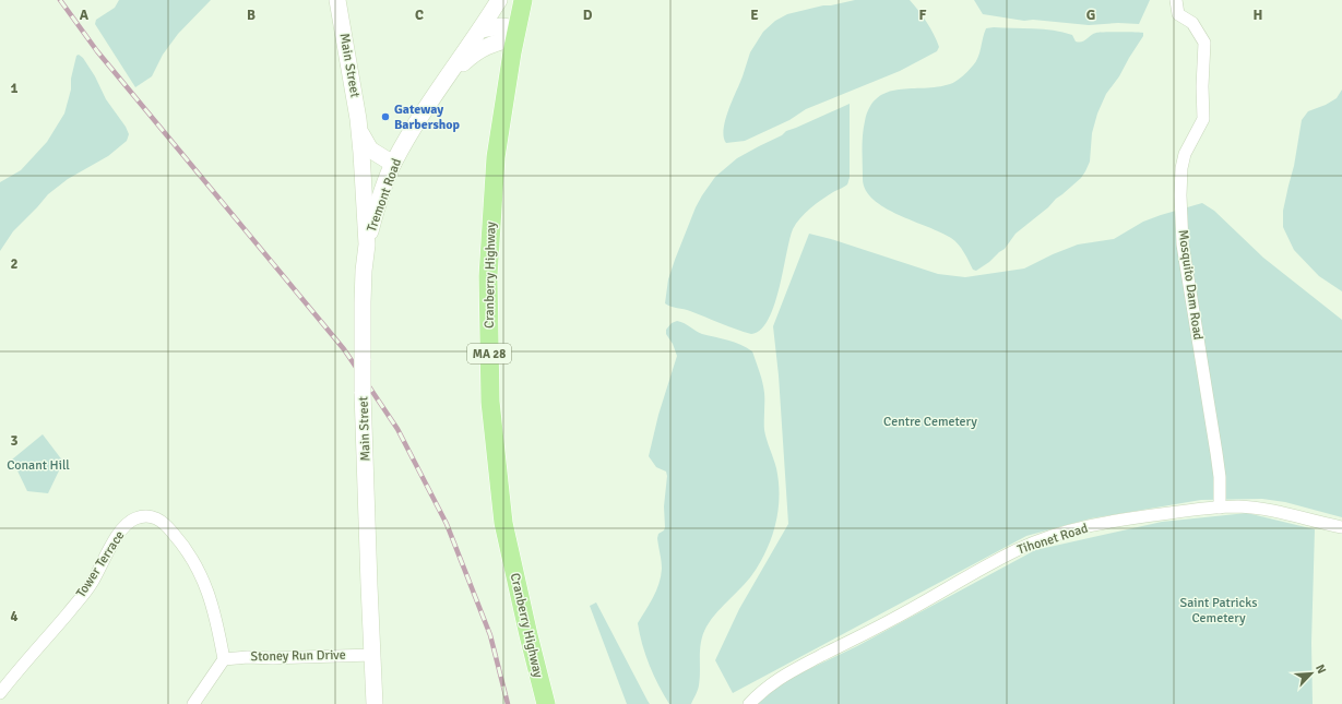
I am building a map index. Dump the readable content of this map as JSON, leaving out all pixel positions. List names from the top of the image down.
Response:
{
  "streets": {
    "main road": [
      "Main Street",
      "Tremont Road",
      "Cranberry Highway",
      "MA 28"
    ],
    "street": [
      "Mosquito Dam Road",
      "Tihonet Road",
      "Tower Terrace",
      "Stoney Run Drive"
    ]
  },
  "crossings": [
    ["Main Street", "Tremont Road"],
    ["Main Street", "Stoney Run Drive"],
    ["Tremont Road", "Cranberry Highway"],
    ["Mosquito Dam Road", "Tihonet Road"],
    ["Tower Terrace", "Stoney Run Drive"]
  ],
  "parks": ["Centre Cemetery", "Conant Hill", "Saint Patricks Cemetery"],
  "places": ["Gateway Barbershop"],
  "north": "top right",
  "grid": {
    "columns": [
      "A",
      "B",
      "C",
      "D",
      "E",
      "F",
      "G",
      "H"
    ],
    "rows": [
      "1",
      "2",
      "3",
      "4"
    ]
  }
}
